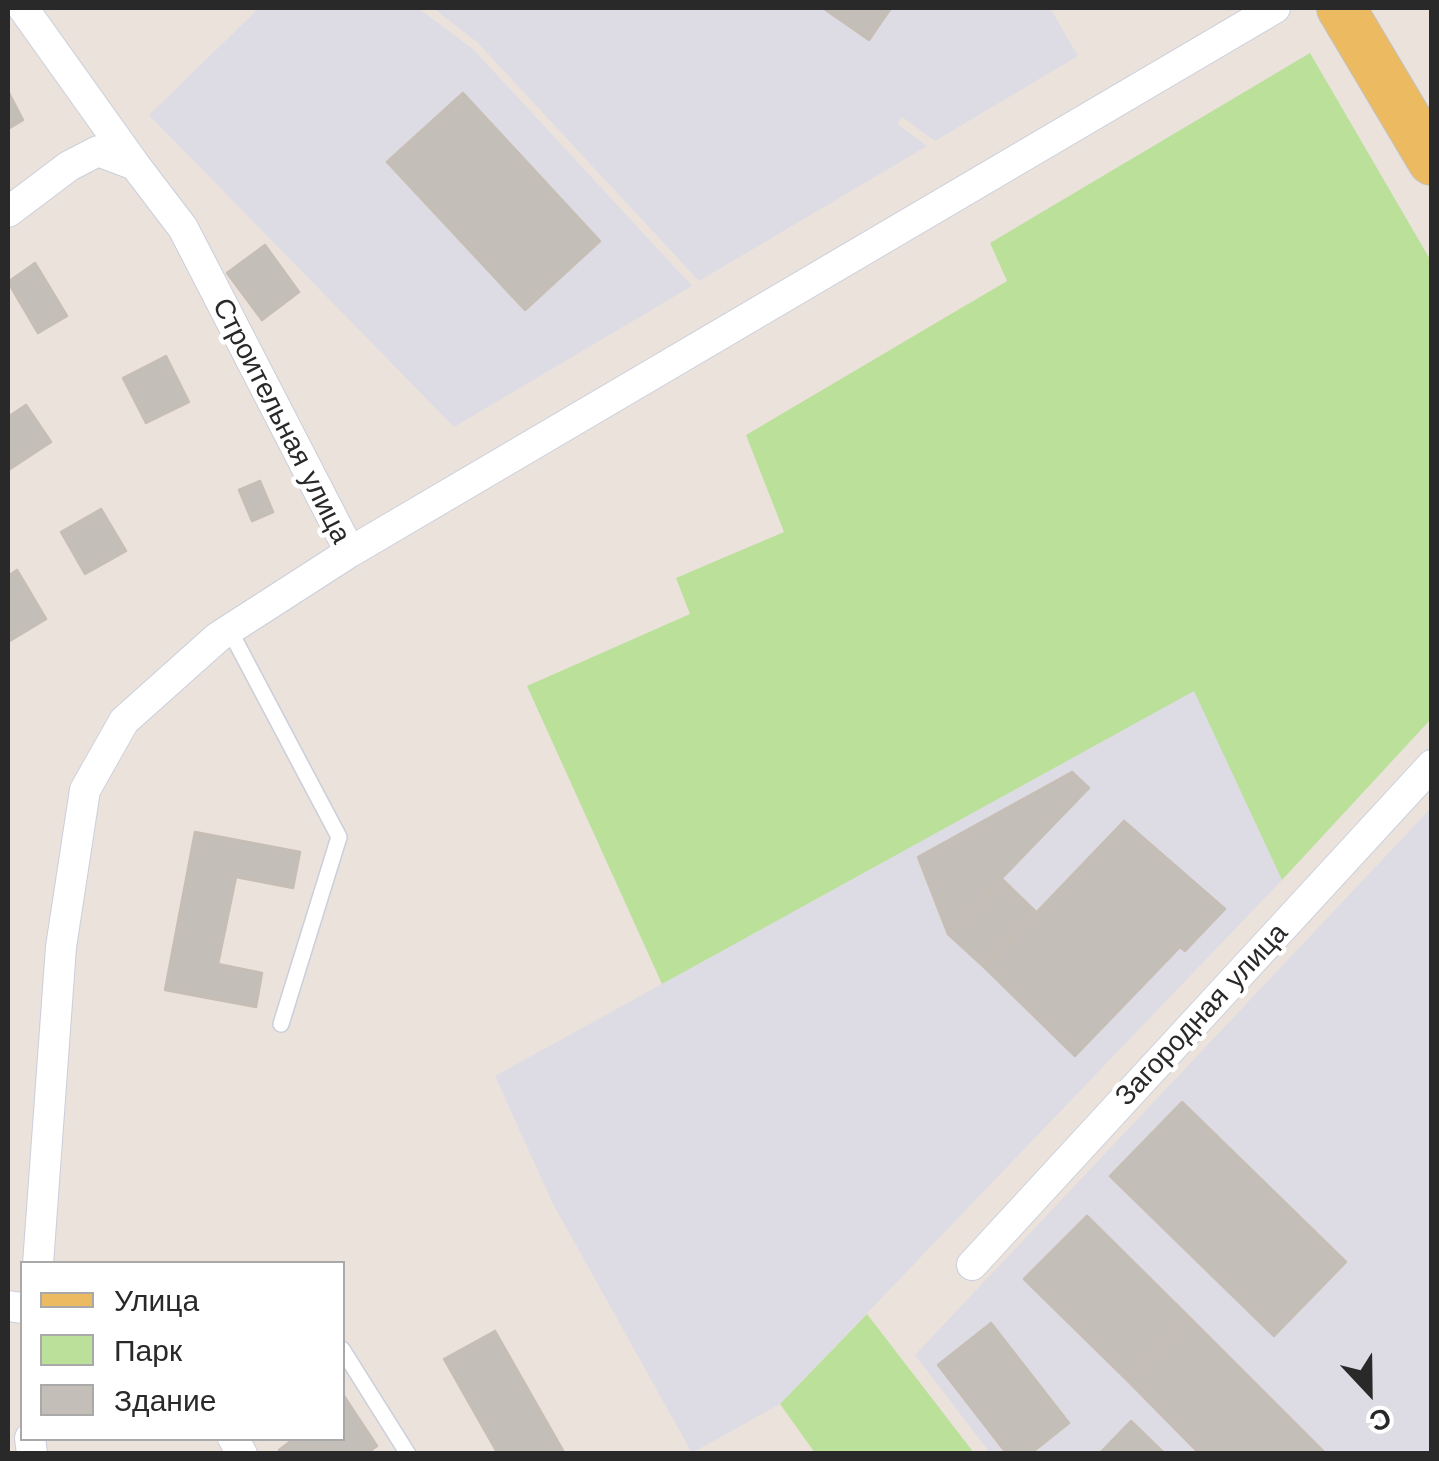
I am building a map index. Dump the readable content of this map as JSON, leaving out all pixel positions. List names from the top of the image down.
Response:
{
  "streets": {
    "street": ["Строительная улица", "Загородная улица"]
  },
  "legend": ["Улица", "Парк", "Здание"],
  "north": "bottom"
}
